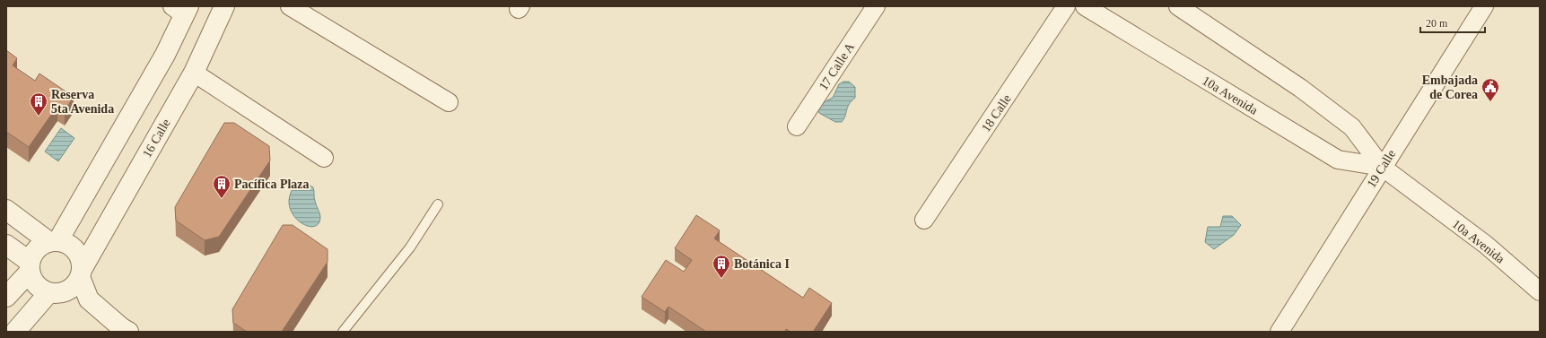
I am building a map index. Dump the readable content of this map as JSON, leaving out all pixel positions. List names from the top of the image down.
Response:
{
  "streets": {
    "street": [
      "17 Calle A",
      "10a Avenida",
      "18 Calle",
      "16 Calle",
      "19 Calle"
    ]
  },
  "crossings": [
    ["10a Avenida", "19 Calle"]
  ],
  "places": {
    "public building": ["Embajada de Corea"],
    "building": ["Reserva 5ta Avenida", "Pacífica Plaza", "Botánica I"]
  },
  "scale_bar": "20 m"
}
